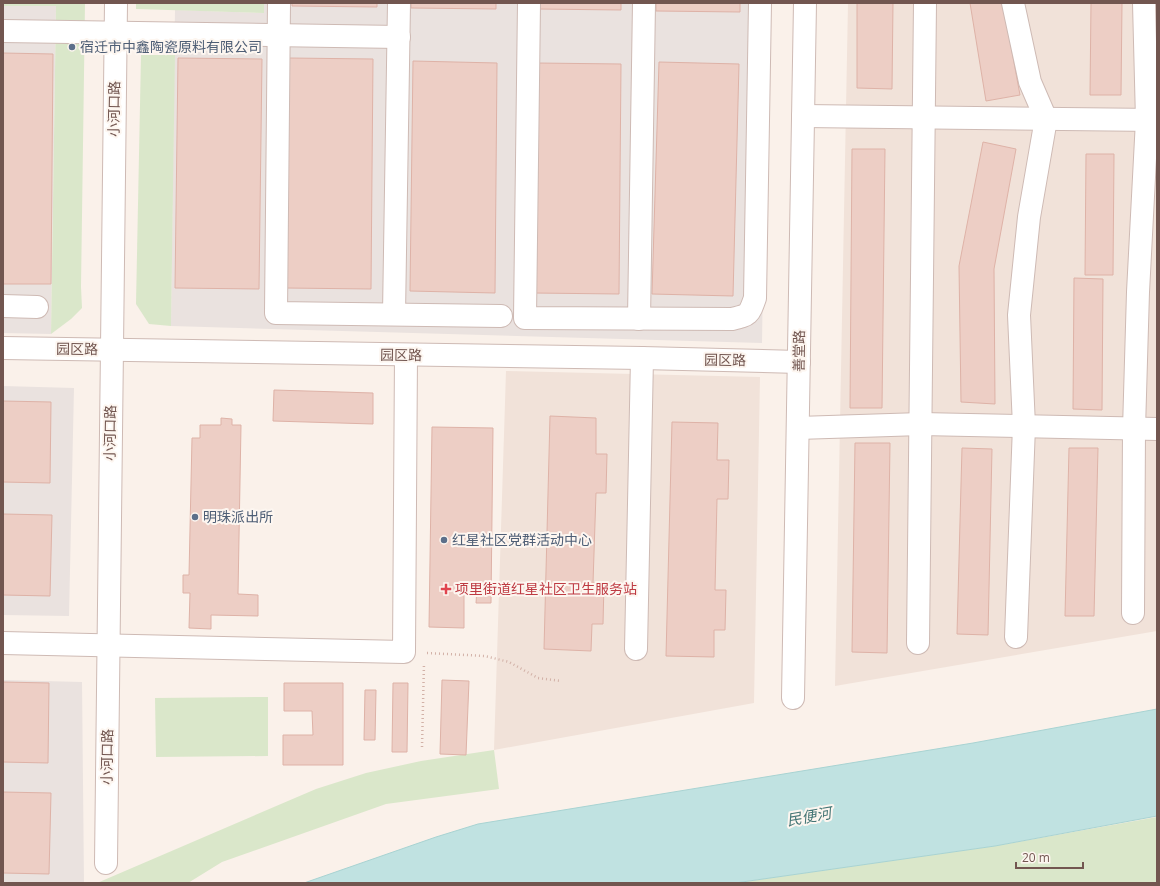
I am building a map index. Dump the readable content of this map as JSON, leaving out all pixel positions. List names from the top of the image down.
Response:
{
  "streets": {
    "street": ["小河口路", "园区路", "善堂路"]
  },
  "crossings": [
    ["小河口路", "园区路"],
    ["园区路", "善堂路"]
  ],
  "water": ["民便河"],
  "places": {
    "other": ["宿迁市中鑫陶瓷原料有限公司", "明珠派出所", "红星社区党群活动中心"],
    "health": ["项里街道红星社区卫生服务站"]
  },
  "scale_bar": "20 m"
}
